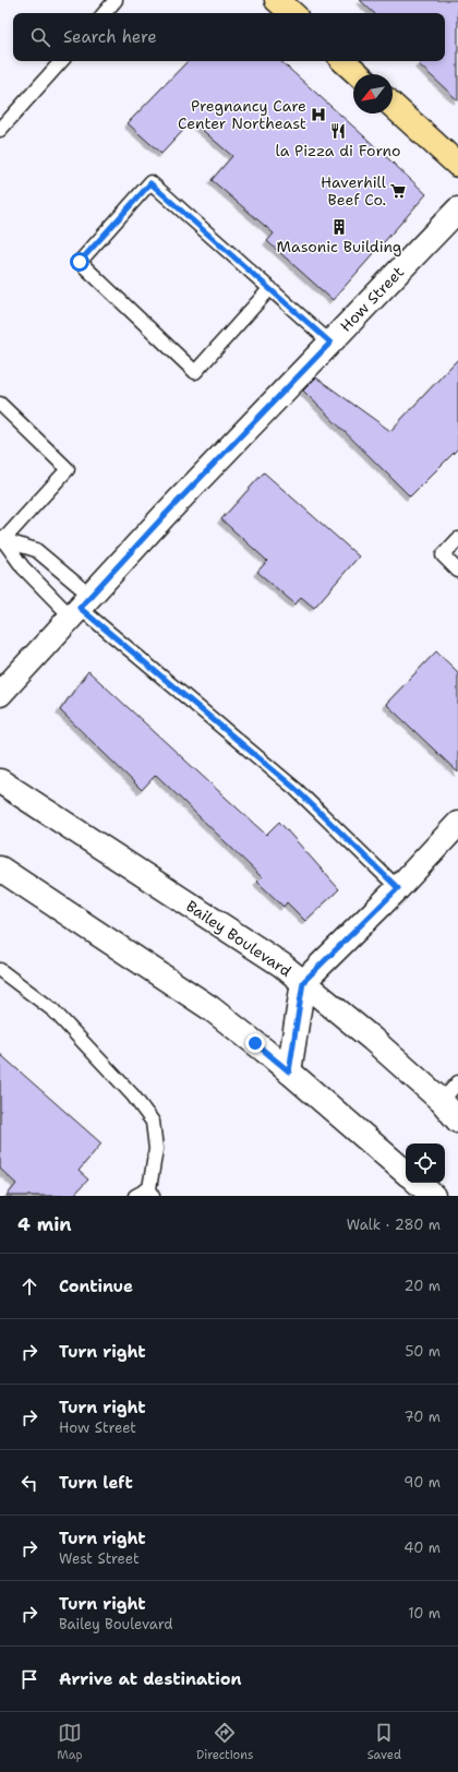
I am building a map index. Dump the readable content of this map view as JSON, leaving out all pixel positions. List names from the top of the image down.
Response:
{
  "streets": {
    "main road": ["How Street", "Bailey Boulevard"]
  },
  "places": {
    "hospital": ["Pregnancy Care Center Northeast"],
    "restaurant": ["la Pizza di Forno"],
    "supermarket": ["Haverhill Beef Co."],
    "building": ["Masonic Building"]
  },
  "north": "bottom left",
  "page": {
    "search": "Search here",
    "heading": ["4 min", "Walk · 280 m"],
    "list": [
      ["Continue", "20 m"],
      ["Turn right", "50 m"],
      ["Turn right", "How Street", "70 m"],
      ["Turn left", "90 m"],
      ["Turn right", "West Street", "40 m"],
      ["Turn right", "Bailey Boulevard", "10 m"],
      "Arrive at destination"
    ],
    "nav": ["Map", "Directions", "Saved"]
  }
}
